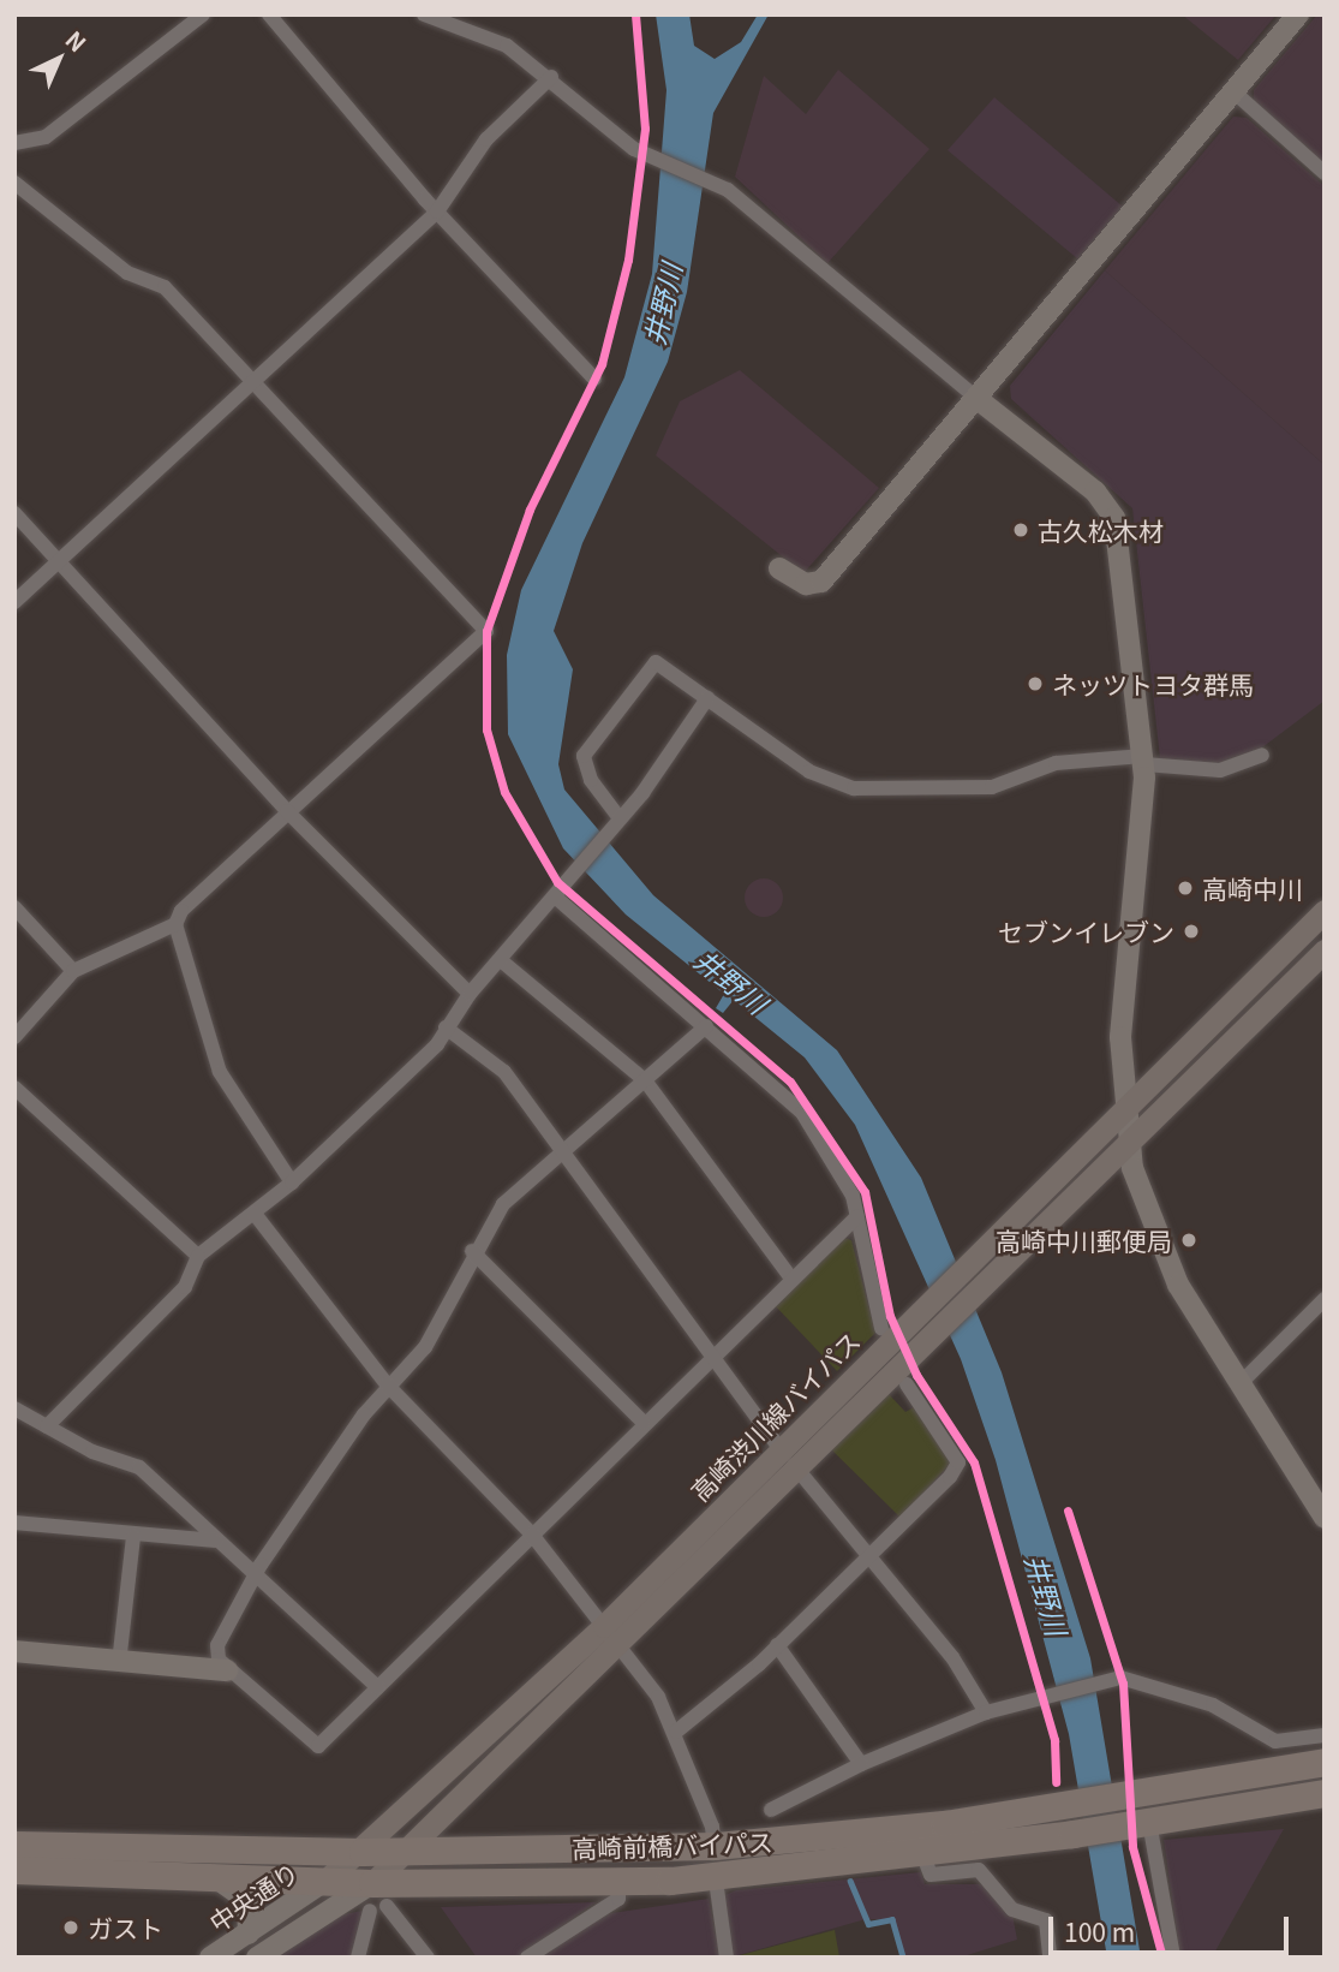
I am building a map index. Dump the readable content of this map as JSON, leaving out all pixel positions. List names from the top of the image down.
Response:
{
  "streets": {
    "highway": ["高崎前橋バイパス"],
    "main road": ["高崎渋川線バイパス"],
    "street": ["中央通り"]
  },
  "crossings": [
    ["高崎渋川線バイパス", "高崎前橋バイパス"],
    ["高崎渋川線バイパス", "中央通り"],
    ["高崎前橋バイパス", "中央通り"]
  ],
  "water": ["井野川"],
  "places": [
    "古久松木材",
    "ネッツトヨタ群馬",
    "高崎中川",
    "セブンイレブン",
    "高崎中川郵便局",
    "ガスト"
  ],
  "scale_bar": "100 m",
  "north": "top right"
}
